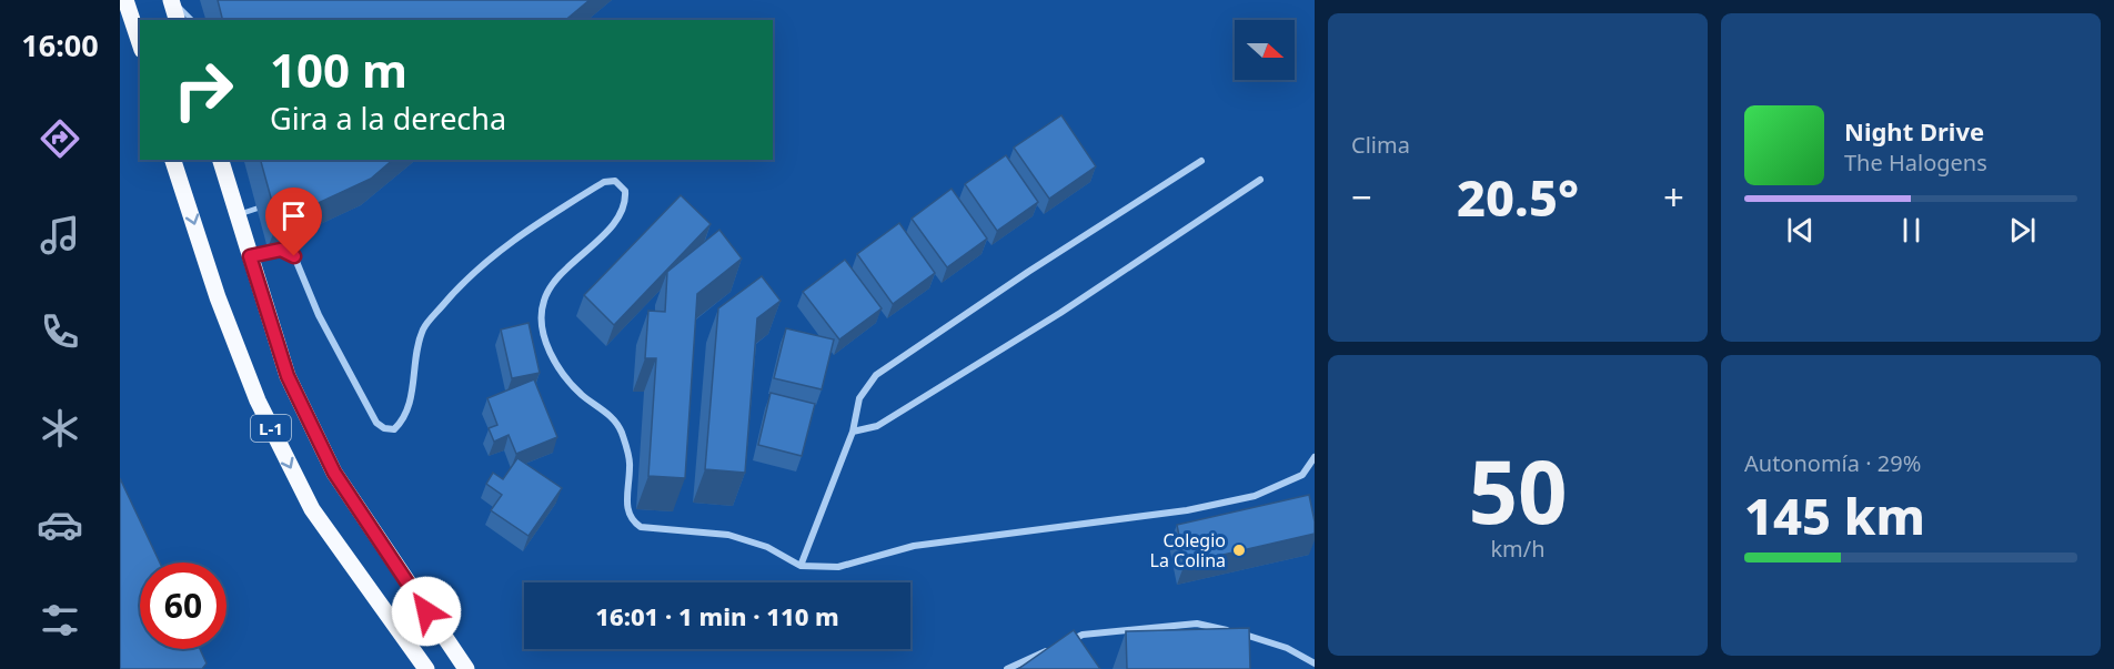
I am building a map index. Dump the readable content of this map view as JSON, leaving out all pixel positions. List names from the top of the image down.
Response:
{
  "streets": {
    "main road": ["L-1"]
  },
  "places": ["Colegio La Colina"],
  "north": "right",
  "page": {
    "tabs": "16:00",
    "tile": [
      "Clima",
      ["50", "km/h"],
      ["Autonomía · 29%", "145 km"]
    ],
    "turn": ["100 m", "Gira a la derecha"],
    "song": ["Night Drive", "The Halogens"],
    "heat": ["−", "20.5°", "+"],
    "limit": "60",
    "trip": "16:01 · 1 min · 110 m"
  }
}
